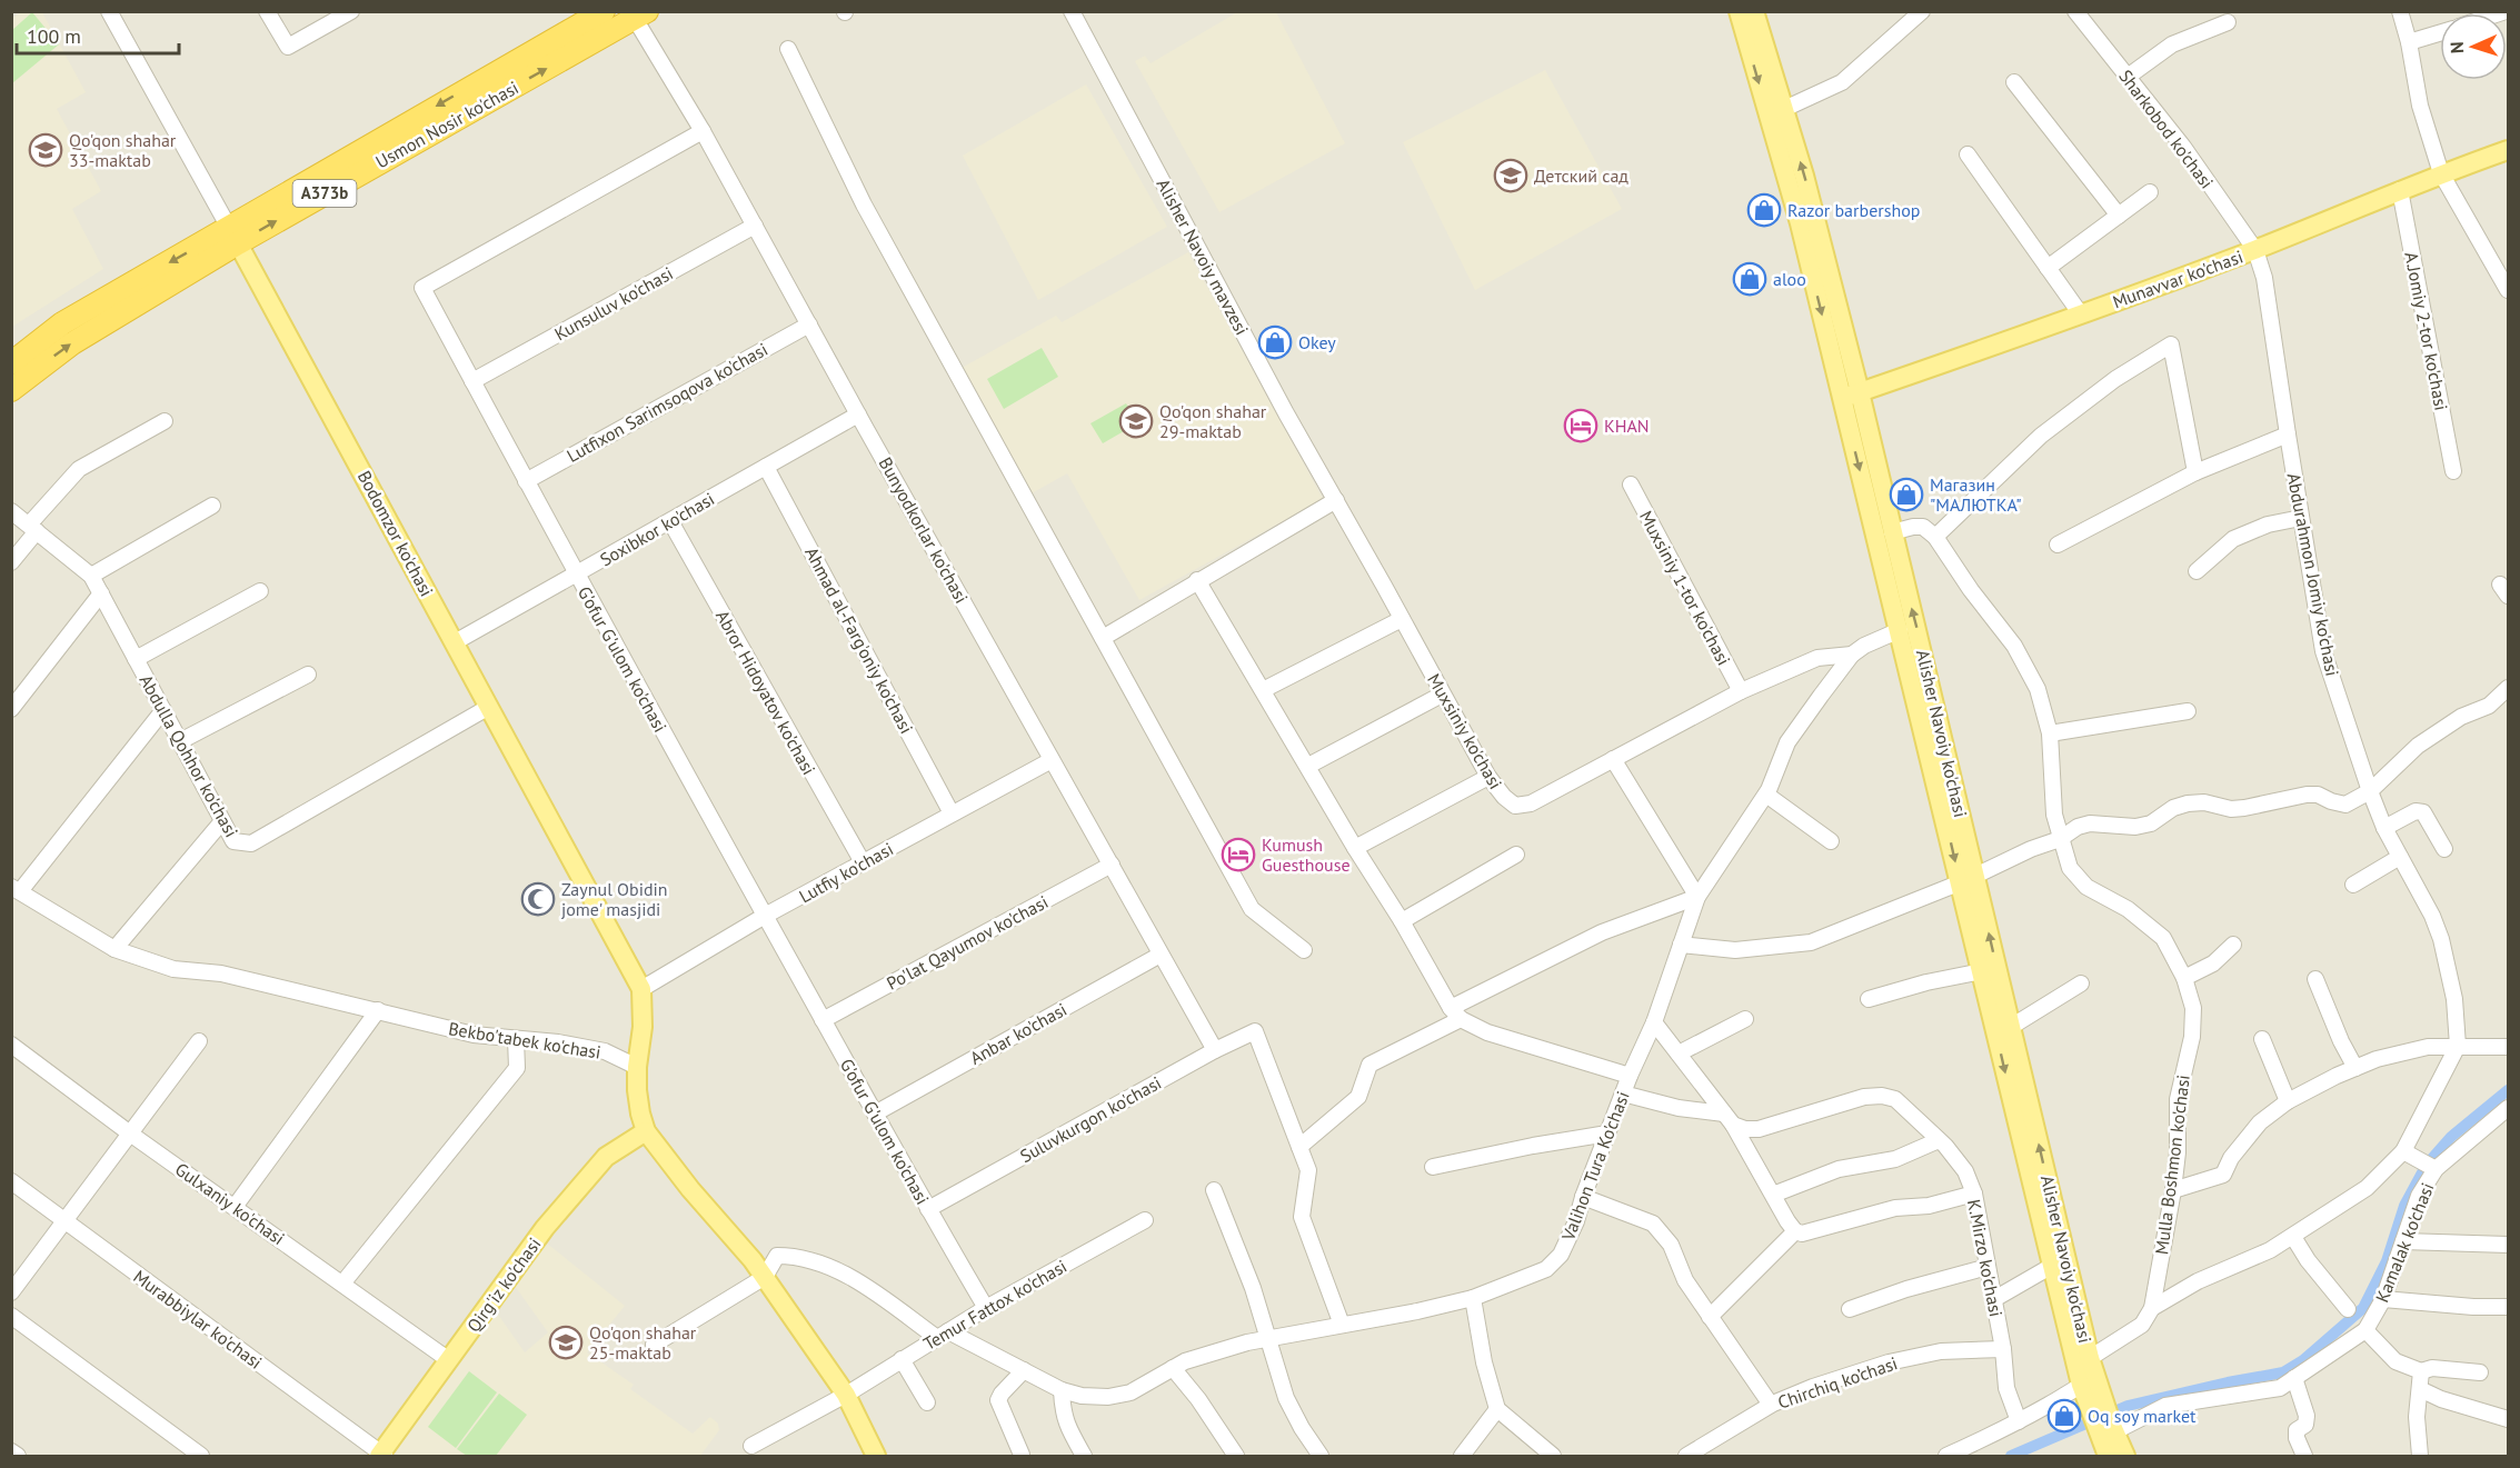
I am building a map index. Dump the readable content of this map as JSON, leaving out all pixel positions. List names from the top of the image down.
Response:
{
  "streets": {
    "highway": ["Usmon Nosir ko'chasi", "A373b"],
    "main road": [
      "Munavvar ko'chasi",
      "Bodomzor ko'chasi",
      "Alisher Navoiy ko'chasi",
      "Qirg'iz ko'chasi"
    ],
    "street": [
      "Sharkobod ko'chasi",
      "Alisher Navoiy mavzesi",
      "Kunsuluv ko'chasi",
      "A.Jomiy 2-tor ko'chasi",
      "Lutfixon Sarimsoqova ko'chasi",
      "Soxibkor ko'chasi",
      "Bunyodkorlar ko'chasi",
      "Abdurahmon Jomiy ko'chasi",
      "Muxsiniy 1-tor ko'chasi",
      "Ahmad al-Farg'oniy ko'chasi",
      "G'ofur G'ulom ko'chasi",
      "Abror Hidoyatov ko'chasi",
      "Muxsiniy ko'chasi",
      "Abdulla Qohhor ko'chasi",
      "Lutfiy ko'chasi",
      "Po'lat Qayumov ko'chasi",
      "Anbar ko'chasi",
      "Bekbo'tabek ko'chasi",
      "Suluvkurgon ko'chasi",
      "Mulla Boshmon ko'chasi",
      "Valihon Tura Ko'chasi",
      "Gulxaniy ko'chasi",
      "Kamalak ko'chasi",
      "K.Mirzo ko'chasi",
      "Temur Fattox ko'chasi",
      "Murabbiylar ko'chasi",
      "Chirchiq ko’chasi"
    ]
  },
  "crossings": [
    ["Usmon Nosir ko'chasi", "Bunyodkorlar ko'chasi"],
    ["Usmon Nosir ko'chasi", "Bodomzor ko'chasi"],
    ["Sharkobod ko'chasi", "Munavvar ko'chasi"],
    ["Sharkobod ko'chasi", "Abdurahmon Jomiy ko'chasi"],
    ["Alisher Navoiy mavzesi", "Muxsiniy ko'chasi"],
    ["Munavvar ko'chasi", "A.Jomiy 2-tor ko'chasi"],
    ["Munavvar ko'chasi", "Abdurahmon Jomiy ko'chasi"],
    ["Munavvar ko'chasi", "Alisher Navoiy ko'chasi"],
    ["Kunsuluv ko'chasi", "Bunyodkorlar ko'chasi"],
    ["Kunsuluv ko'chasi", "G'ofur G'ulom ko'chasi"],
    ["Lutfixon Sarimsoqova ko'chasi", "Bunyodkorlar ko'chasi"],
    ["Lutfixon Sarimsoqova ko'chasi", "G'ofur G'ulom ko'chasi"],
    ["Soxibkor ko'chasi", "Bunyodkorlar ko'chasi"],
    ["Soxibkor ko'chasi", "Bodomzor ko'chasi"],
    ["Soxibkor ko'chasi", "Ahmad al-Farg'oniy ko'chasi"],
    ["Soxibkor ko'chasi", "G'ofur G'ulom ko'chasi"],
    ["Soxibkor ko'chasi", "Abror Hidoyatov ko'chasi"],
    ["Bunyodkorlar ko'chasi", "G'ofur G'ulom ko'chasi"],
    ["Bunyodkorlar ko'chasi", "Lutfiy ko'chasi"],
    ["Bunyodkorlar ko'chasi", "Po'lat Qayumov ko'chasi"],
    ["Bunyodkorlar ko'chasi", "Anbar ko'chasi"],
    ["Bunyodkorlar ko'chasi", "Suluvkurgon ko'chasi"],
    ["Bodomzor ko'chasi", "Abdulla Qohhor ko'chasi"],
    ["Bodomzor ko'chasi", "Lutfiy ko'chasi"],
    ["Bodomzor ko'chasi", "Bekbo'tabek ko'chasi"],
    ["Muxsiniy 1-tor ko'chasi", "Muxsiniy ko'chasi"],
    ["Ahmad al-Farg'oniy ko'chasi", "Lutfiy ko'chasi"],
    ["G'ofur G'ulom ko'chasi", "Lutfiy ko'chasi"],
    ["G'ofur G'ulom ko'chasi", "Po'lat Qayumov ko'chasi"],
    ["G'ofur G'ulom ko'chasi", "Anbar ko'chasi"],
    ["G'ofur G'ulom ko'chasi", "Suluvkurgon ko'chasi"],
    ["G'ofur G'ulom ko'chasi", "Temur Fattox ko'chasi"],
    ["Abror Hidoyatov ko'chasi", "Lutfiy ko'chasi"],
    ["Muxsiniy ko'chasi", "Valihon Tura Ko'chasi"],
    ["Alisher Navoiy ko'chasi", "Valihon Tura Ko'chasi"],
    ["Valihon Tura Ko'chasi", "Temur Fattox ko'chasi"],
    ["Gulxaniy ko'chasi", "Qirg'iz ko'chasi"],
    ["K.Mirzo ko'chasi", "Chirchiq ko’chasi"],
    ["Qirg'iz ko'chasi", "Murabbiylar ko'chasi"]
  ],
  "places": {
    "school or university": [
      "Qo'qon shahar 33-maktab",
      "Детский сад",
      "Qo'qon shahar 29-maktab",
      "Qo'qon shahar 25-maktab"
    ],
    "shop": [
      "Razor barbershop",
      "aloo",
      "Okey",
      "Магазин \"МАЛЮТКА\"",
      "Oq soy market"
    ],
    "hotel": ["KHAN", "Kumush Guesthouse"],
    "mosque": ["Zaynul Obidin jome' masjidi"]
  },
  "scale_bar": "100 m",
  "north": "left"
}
